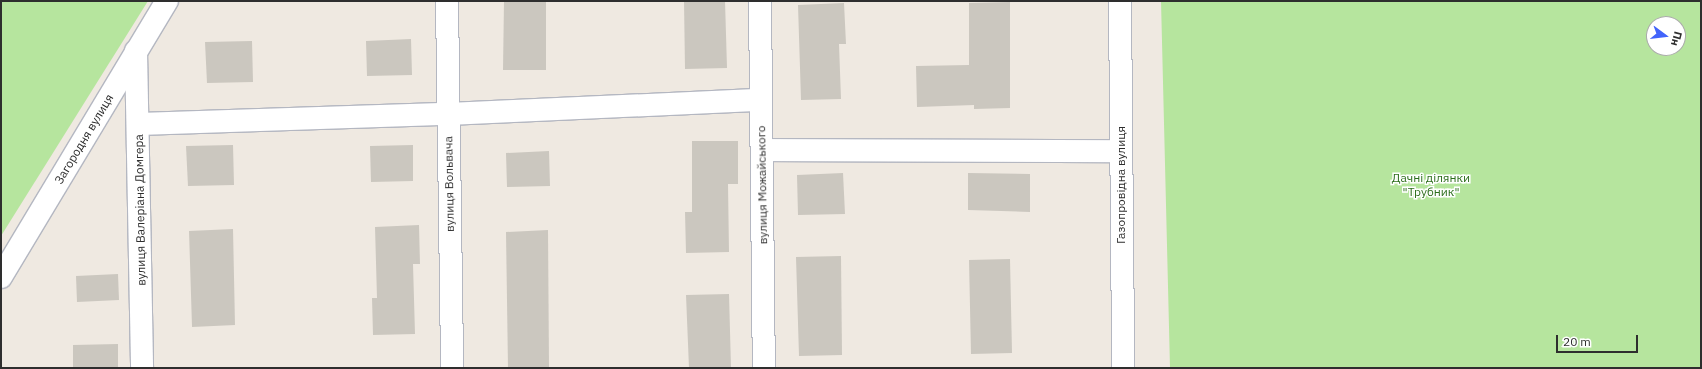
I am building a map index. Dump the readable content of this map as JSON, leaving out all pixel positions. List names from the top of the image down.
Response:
{
  "streets": {
    "street": [
      "Загородня вулиця",
      "вулиця Вольвача",
      "вулиця Можайського",
      "Газопровідна вулиця",
      "вулиця Валеріана Домгера"
    ]
  },
  "crossings": [
    ["Загородня вулиця", "вулиця Валеріана Домгера"]
  ],
  "parks": ["Дачні ділянки \"Трубник\""],
  "scale_bar": "20 m",
  "north": "right"
}
